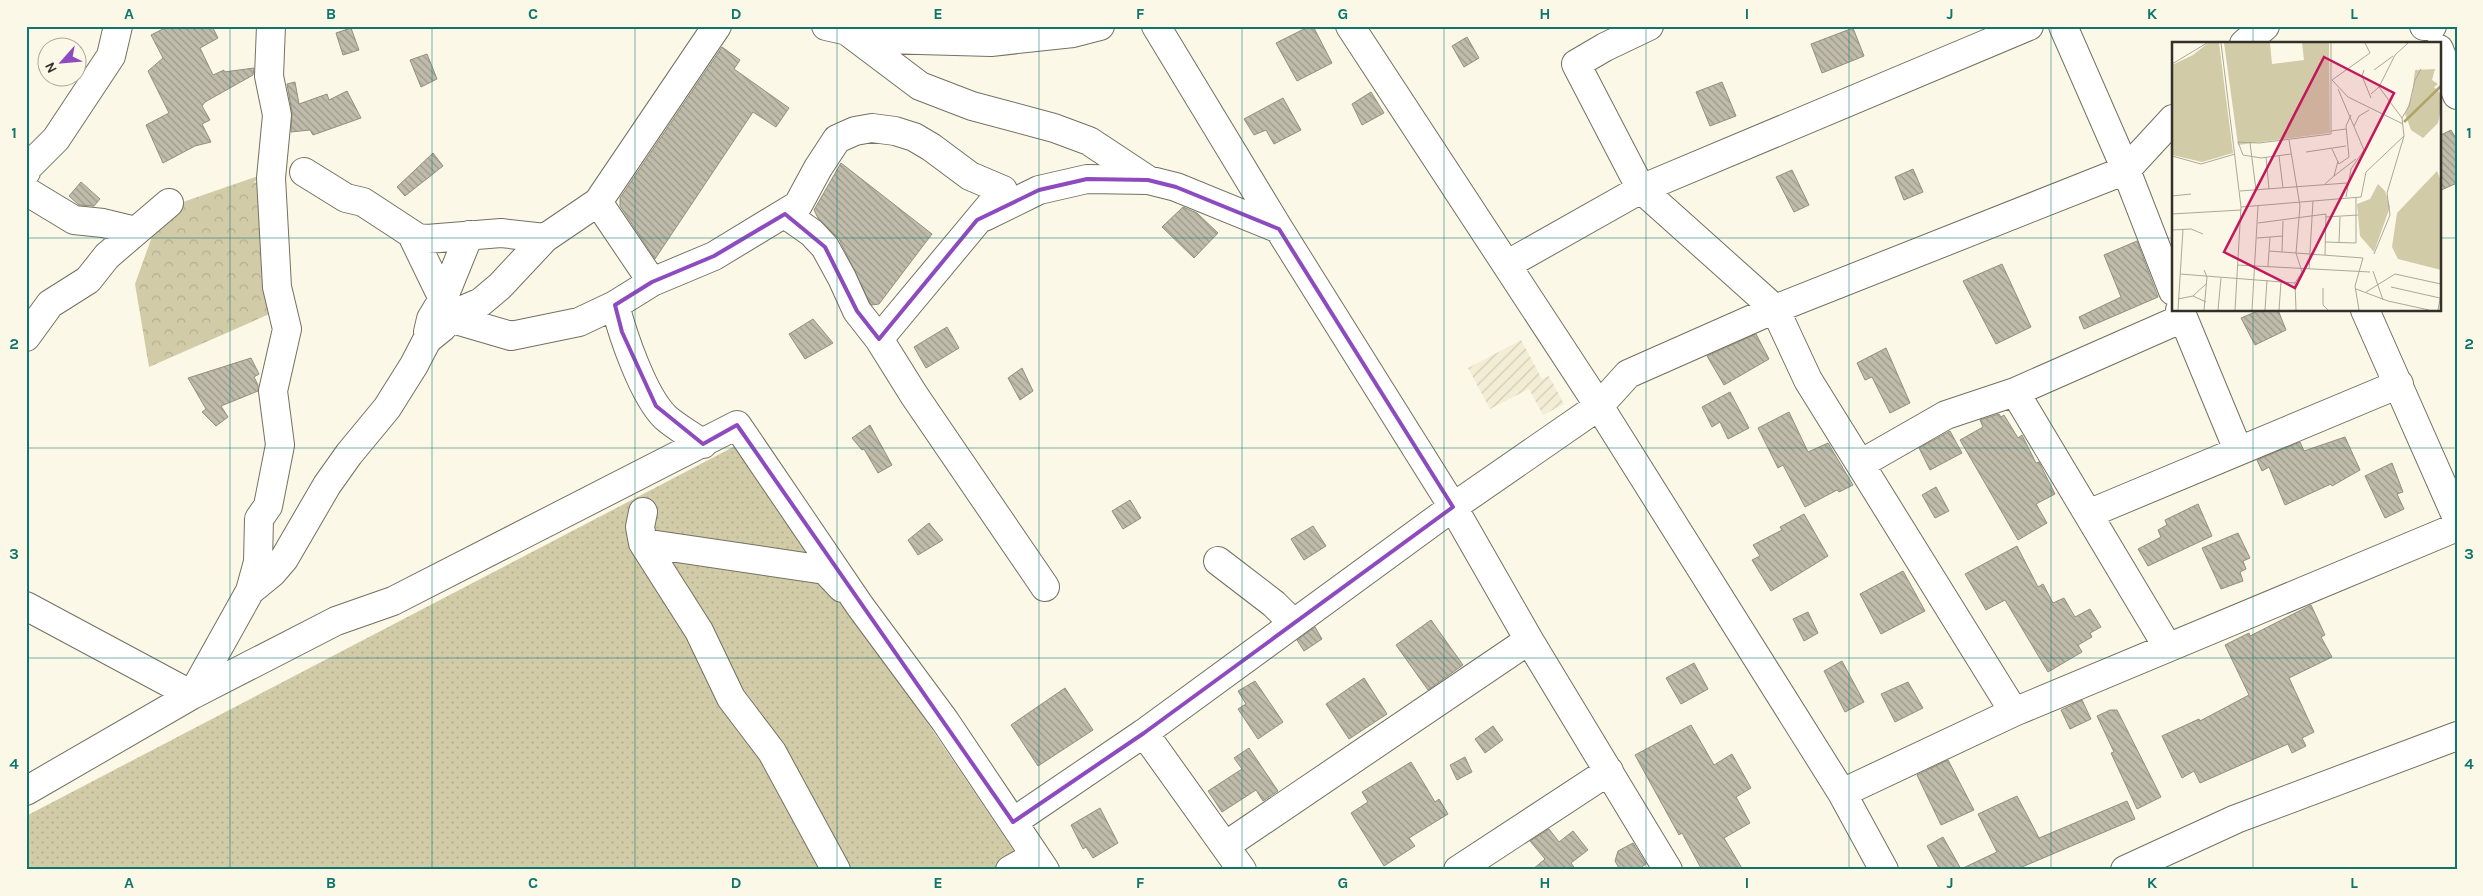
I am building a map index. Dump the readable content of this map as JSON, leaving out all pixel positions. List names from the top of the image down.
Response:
{
  "north": "bottom left",
  "grid": {
    "columns": [
      "A",
      "B",
      "C",
      "D",
      "E",
      "F",
      "G",
      "H",
      "I",
      "J",
      "K",
      "L"
    ],
    "rows": [
      "1",
      "2",
      "3",
      "4"
    ]
  }
}
